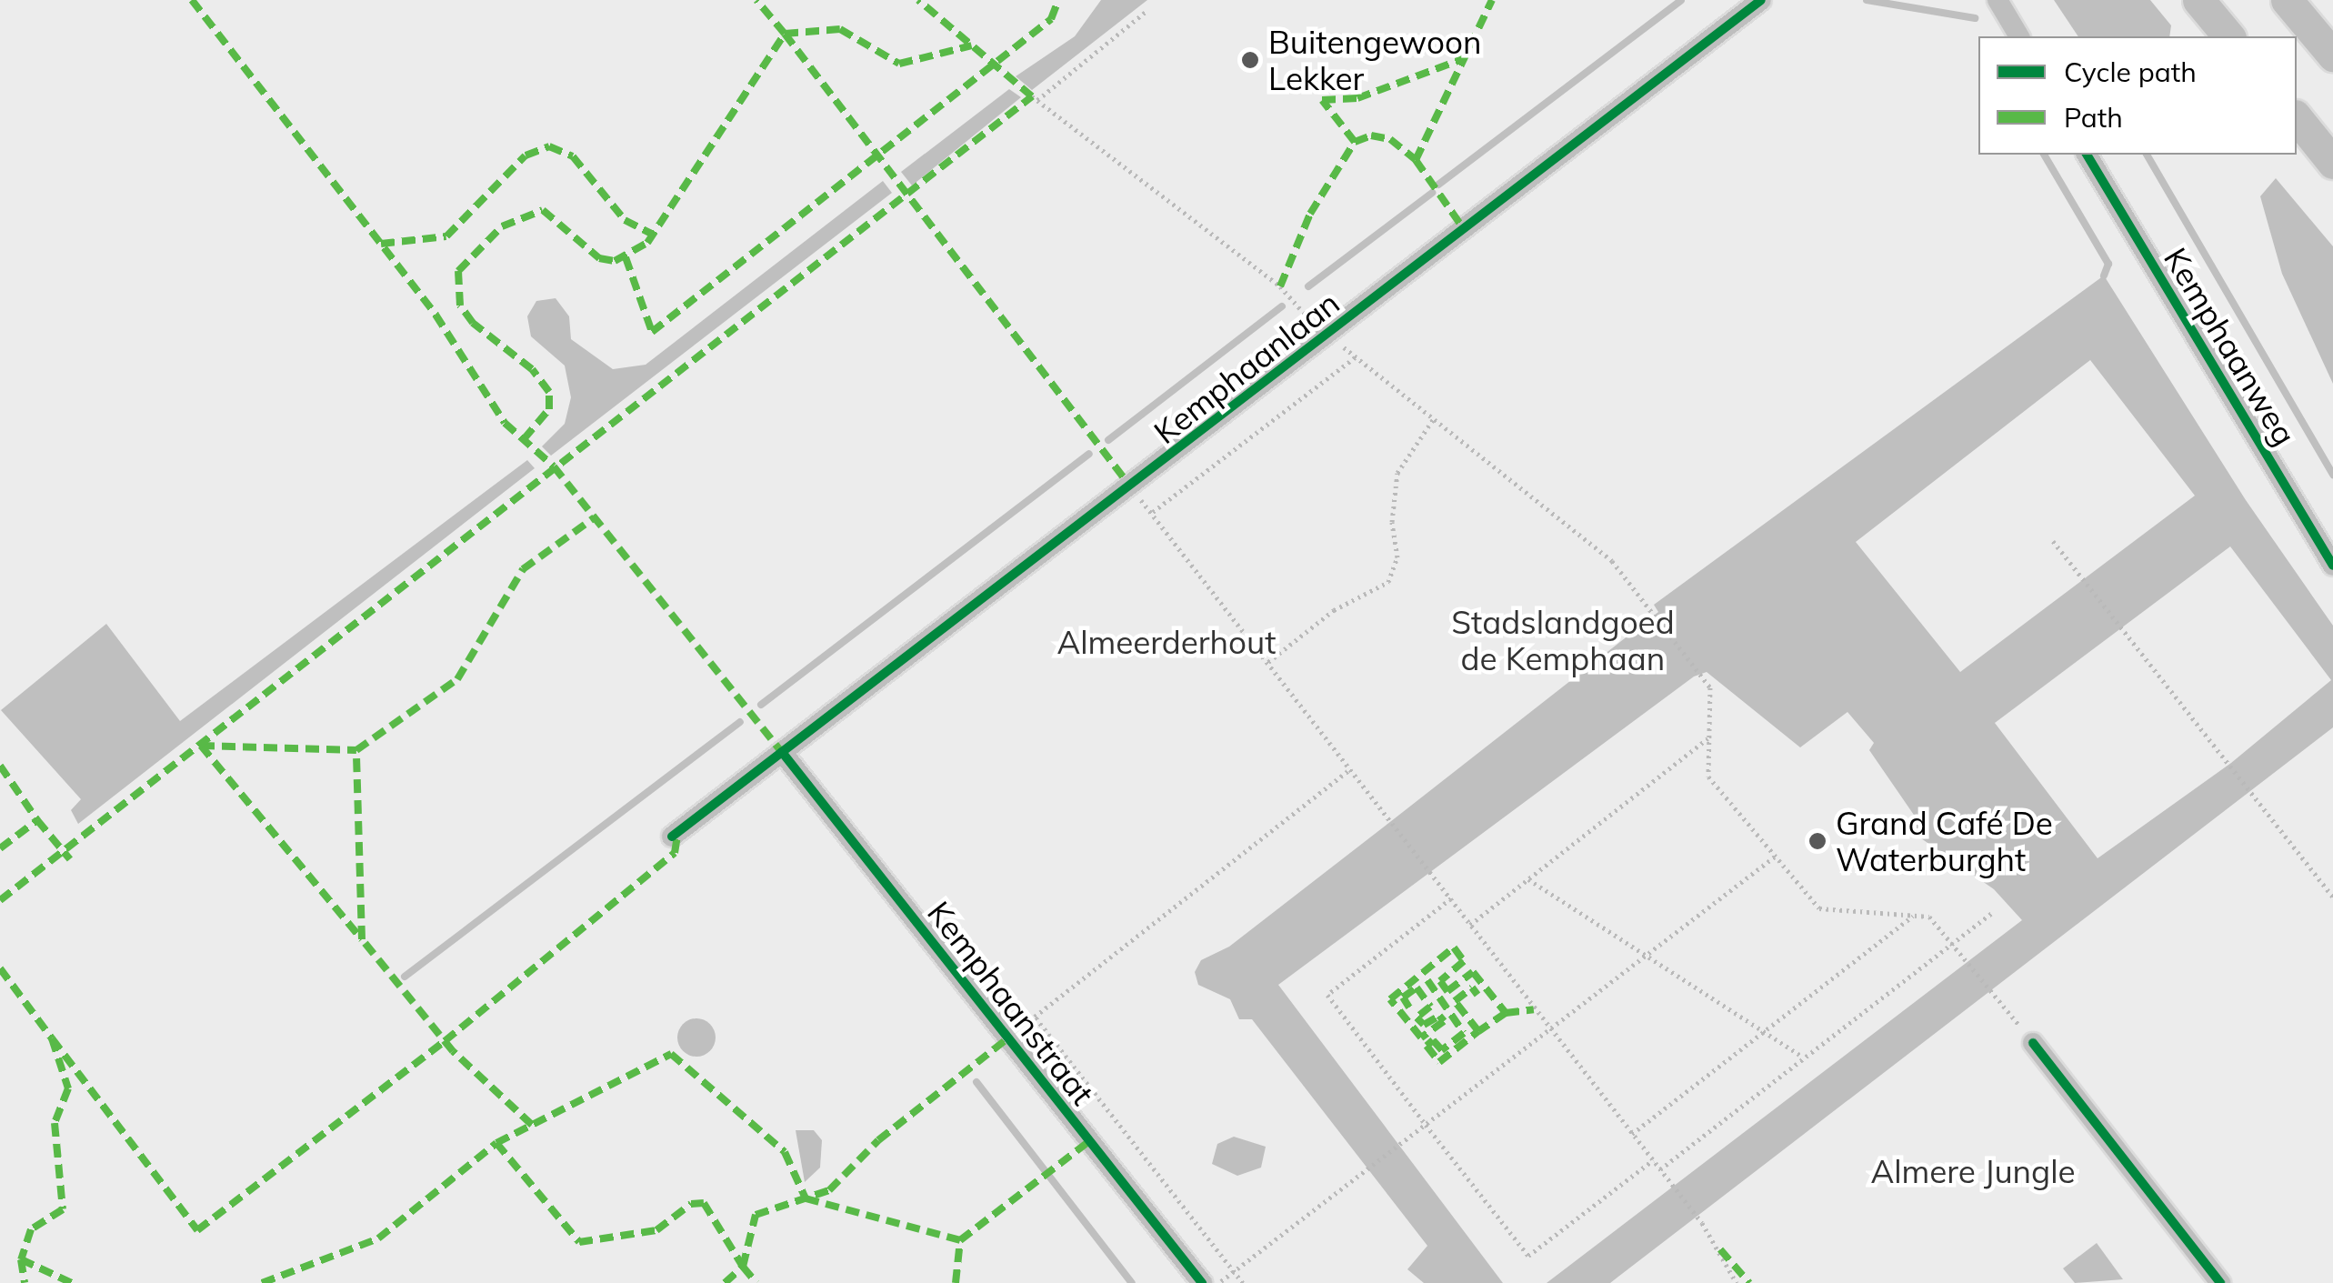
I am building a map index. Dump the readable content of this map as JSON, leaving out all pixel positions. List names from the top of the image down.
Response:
{
  "streets": {
    "street": ["Kemphaanweg", "Kemphaanlaan", "Kemphaanstraat"]
  },
  "crossings": [
    ["Kemphaanlaan", "Kemphaanstraat"]
  ],
  "parks": ["Stadslandgoed de Kemphaan", "Almeerderhout", "Almere Jungle"],
  "places": ["Buitengewoon Lekker", "Grand Café De Waterburght"],
  "legend": ["Cycle path", "Path"]
}
